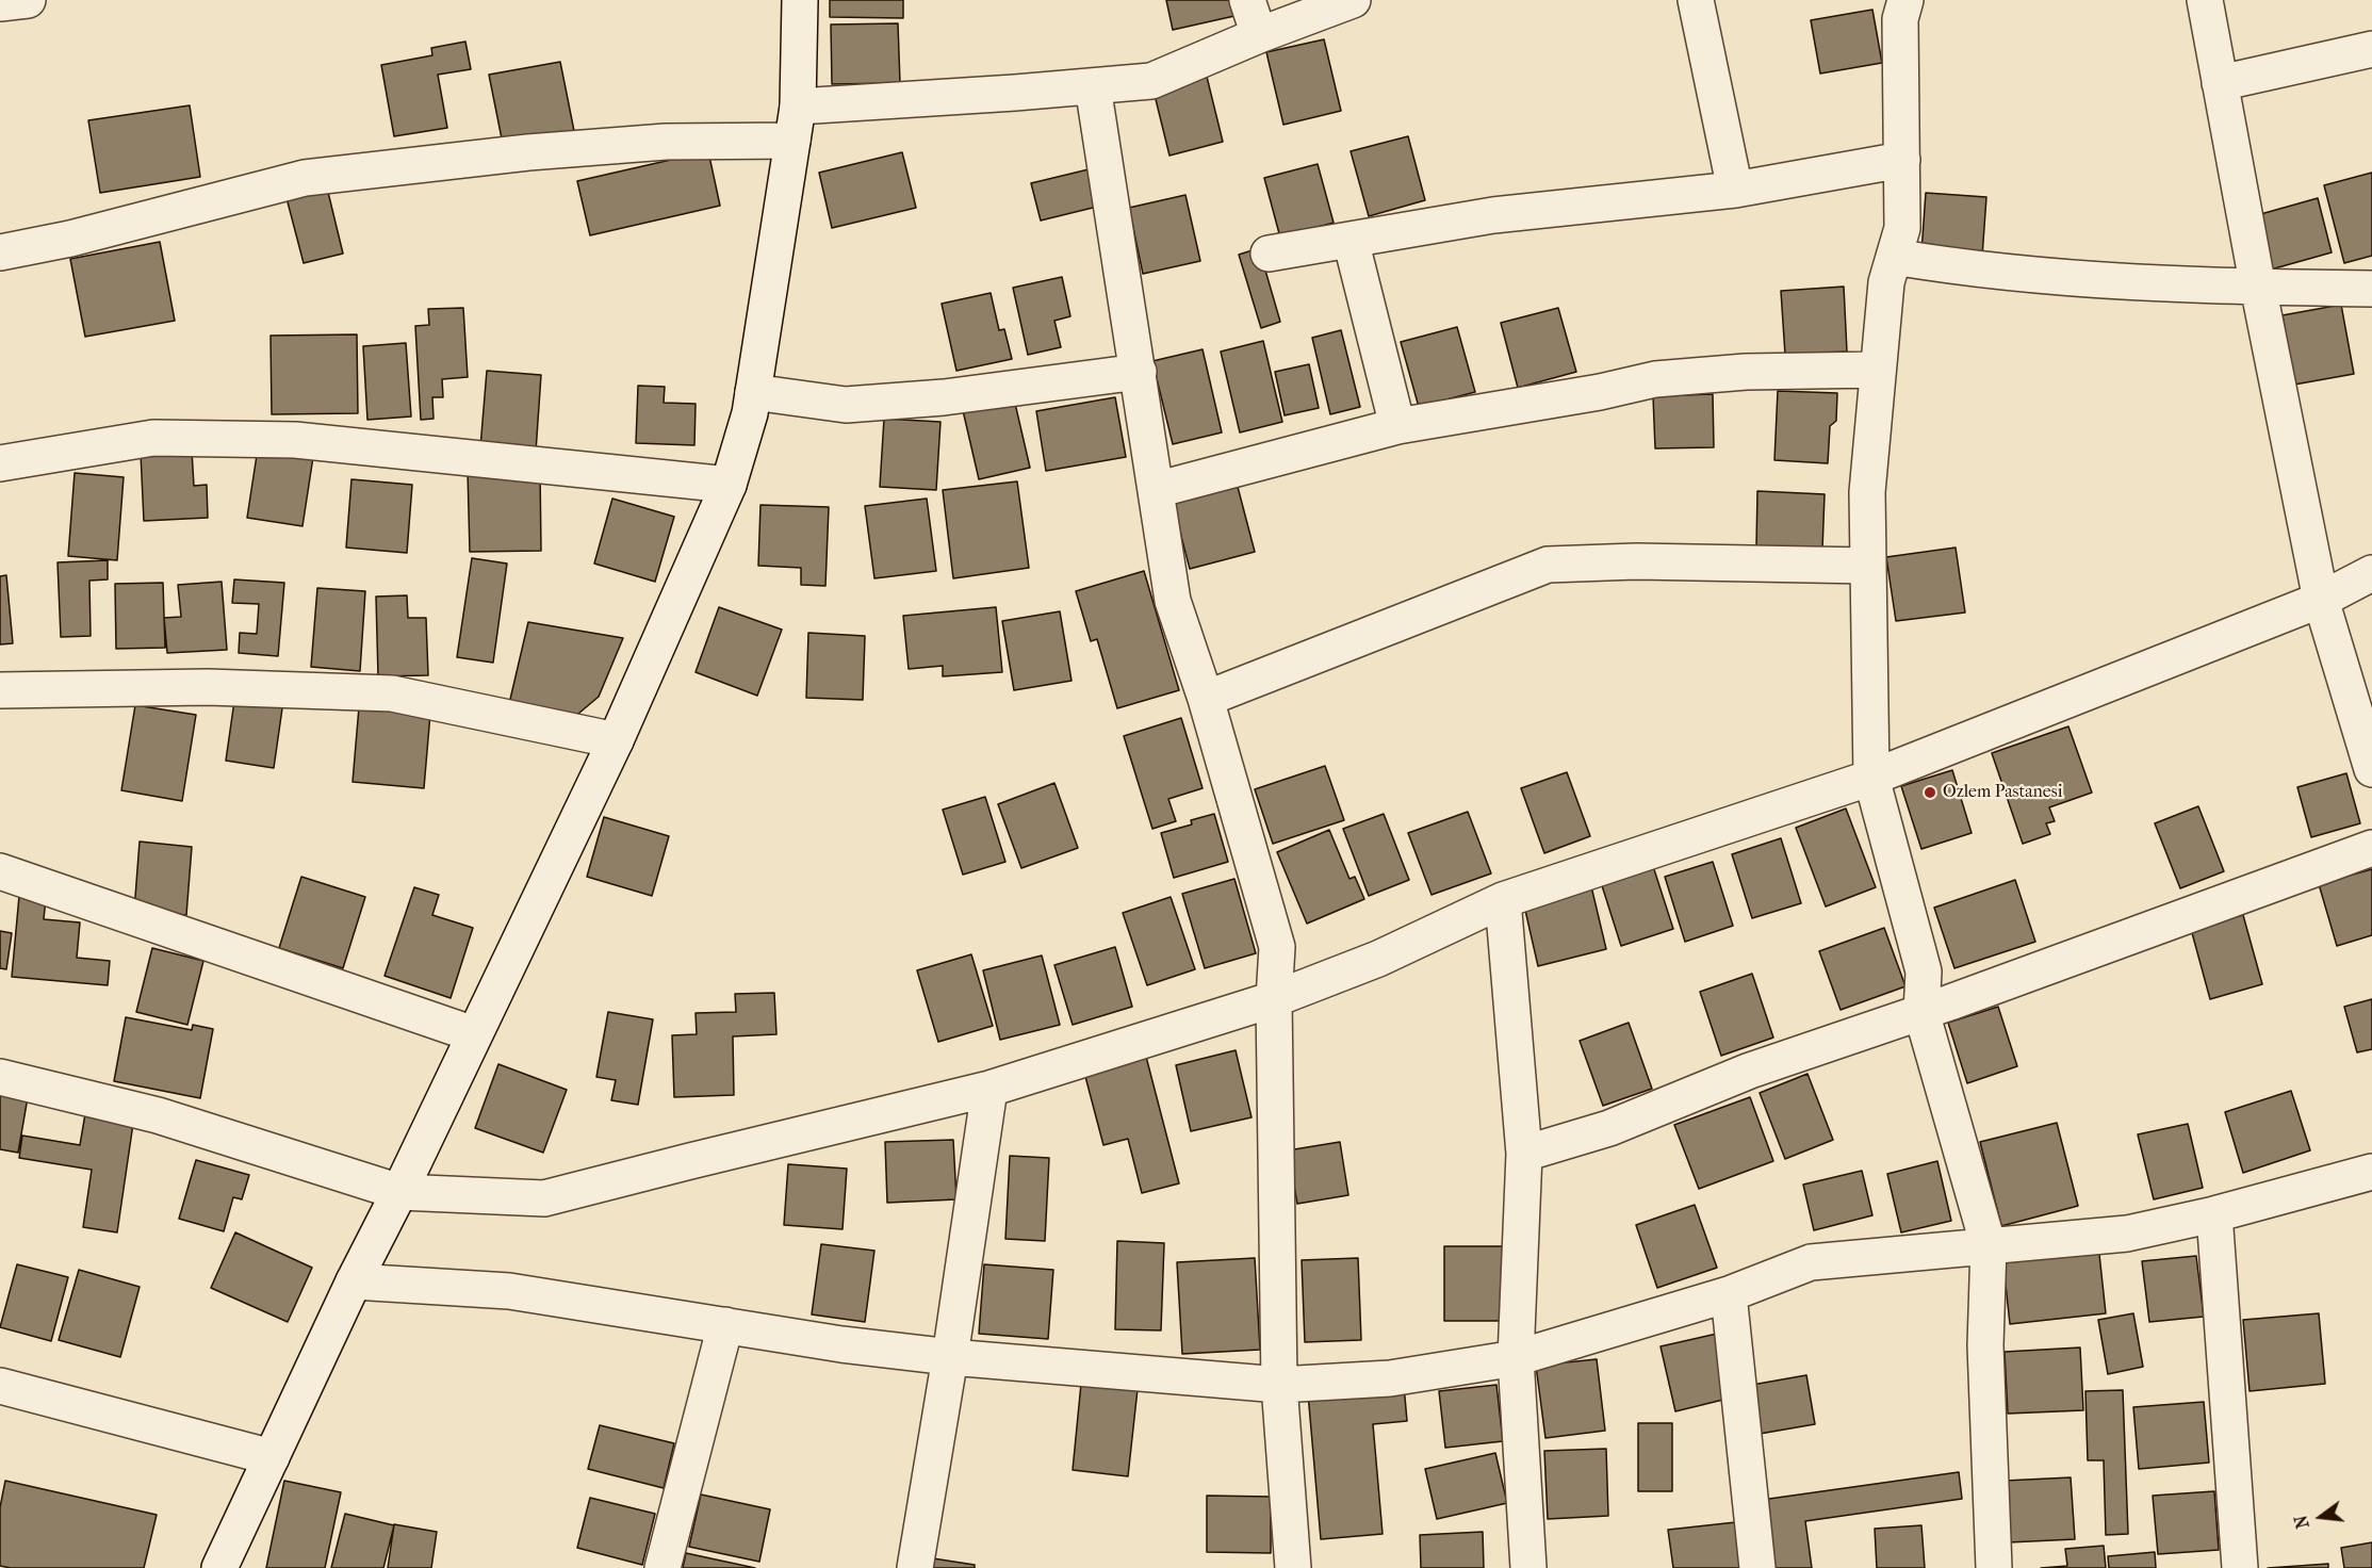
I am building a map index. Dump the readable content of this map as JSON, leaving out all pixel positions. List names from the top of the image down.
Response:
{
  "places": ["Ozlem Pastanesi"],
  "north": "left"
}
